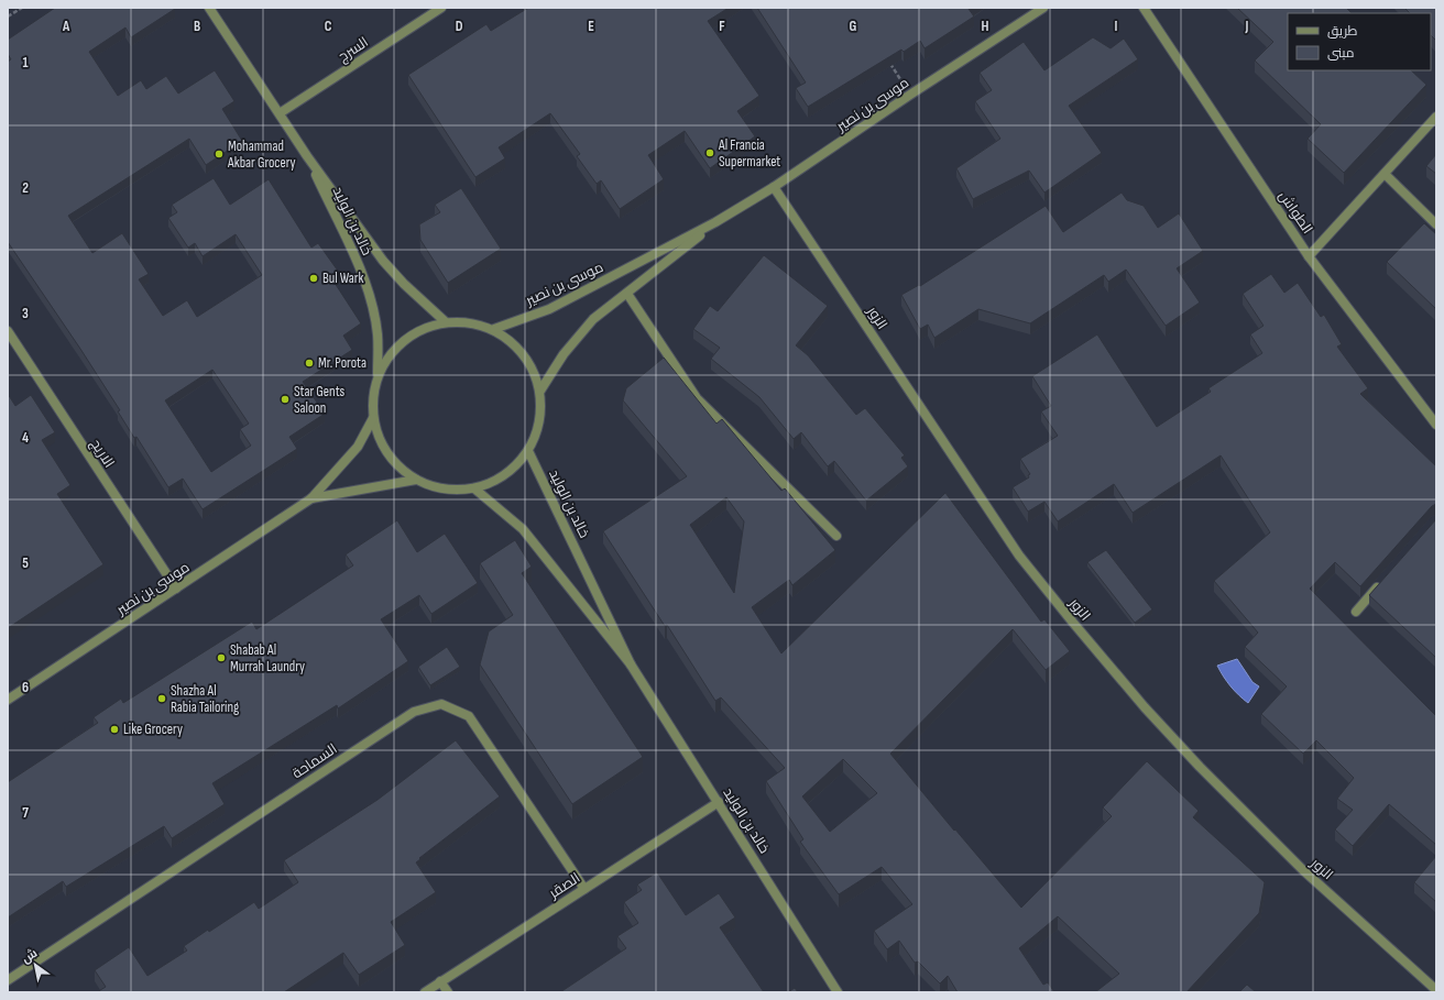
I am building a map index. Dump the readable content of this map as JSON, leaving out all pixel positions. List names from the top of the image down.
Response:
{
  "streets": {
    "street": [
      "السرج",
      "موسى بن نصير",
      "الطواش",
      "خالد بن الوليد",
      "الزور",
      "الاريج",
      "السماحة",
      "الصقر"
    ]
  },
  "crossings": [
    ["السرج", "خالد بن الوليد"],
    ["موسى بن نصير", "الزور"],
    ["موسى بن نصير", "الاريج"],
    ["خالد بن الوليد", "الصقر"],
    ["السماحة", "الصقر"]
  ],
  "places": [
    "Al Francia Supermarket",
    "Mohammad Akbar Grocery",
    "Bul Wark",
    "Mr. Porota",
    "Star Gents Saloon",
    "Shabab Al Murrah Laundry",
    "Shazha Al Rabia Tailoring",
    "Like Grocery"
  ],
  "legend": ["طريق", "مبنى"],
  "north": "top left",
  "grid": {
    "columns": [
      "A",
      "B",
      "C",
      "D",
      "E",
      "F",
      "G",
      "H",
      "I",
      "J"
    ],
    "rows": [
      "1",
      "2",
      "3",
      "4",
      "5",
      "6",
      "7"
    ]
  }
}
